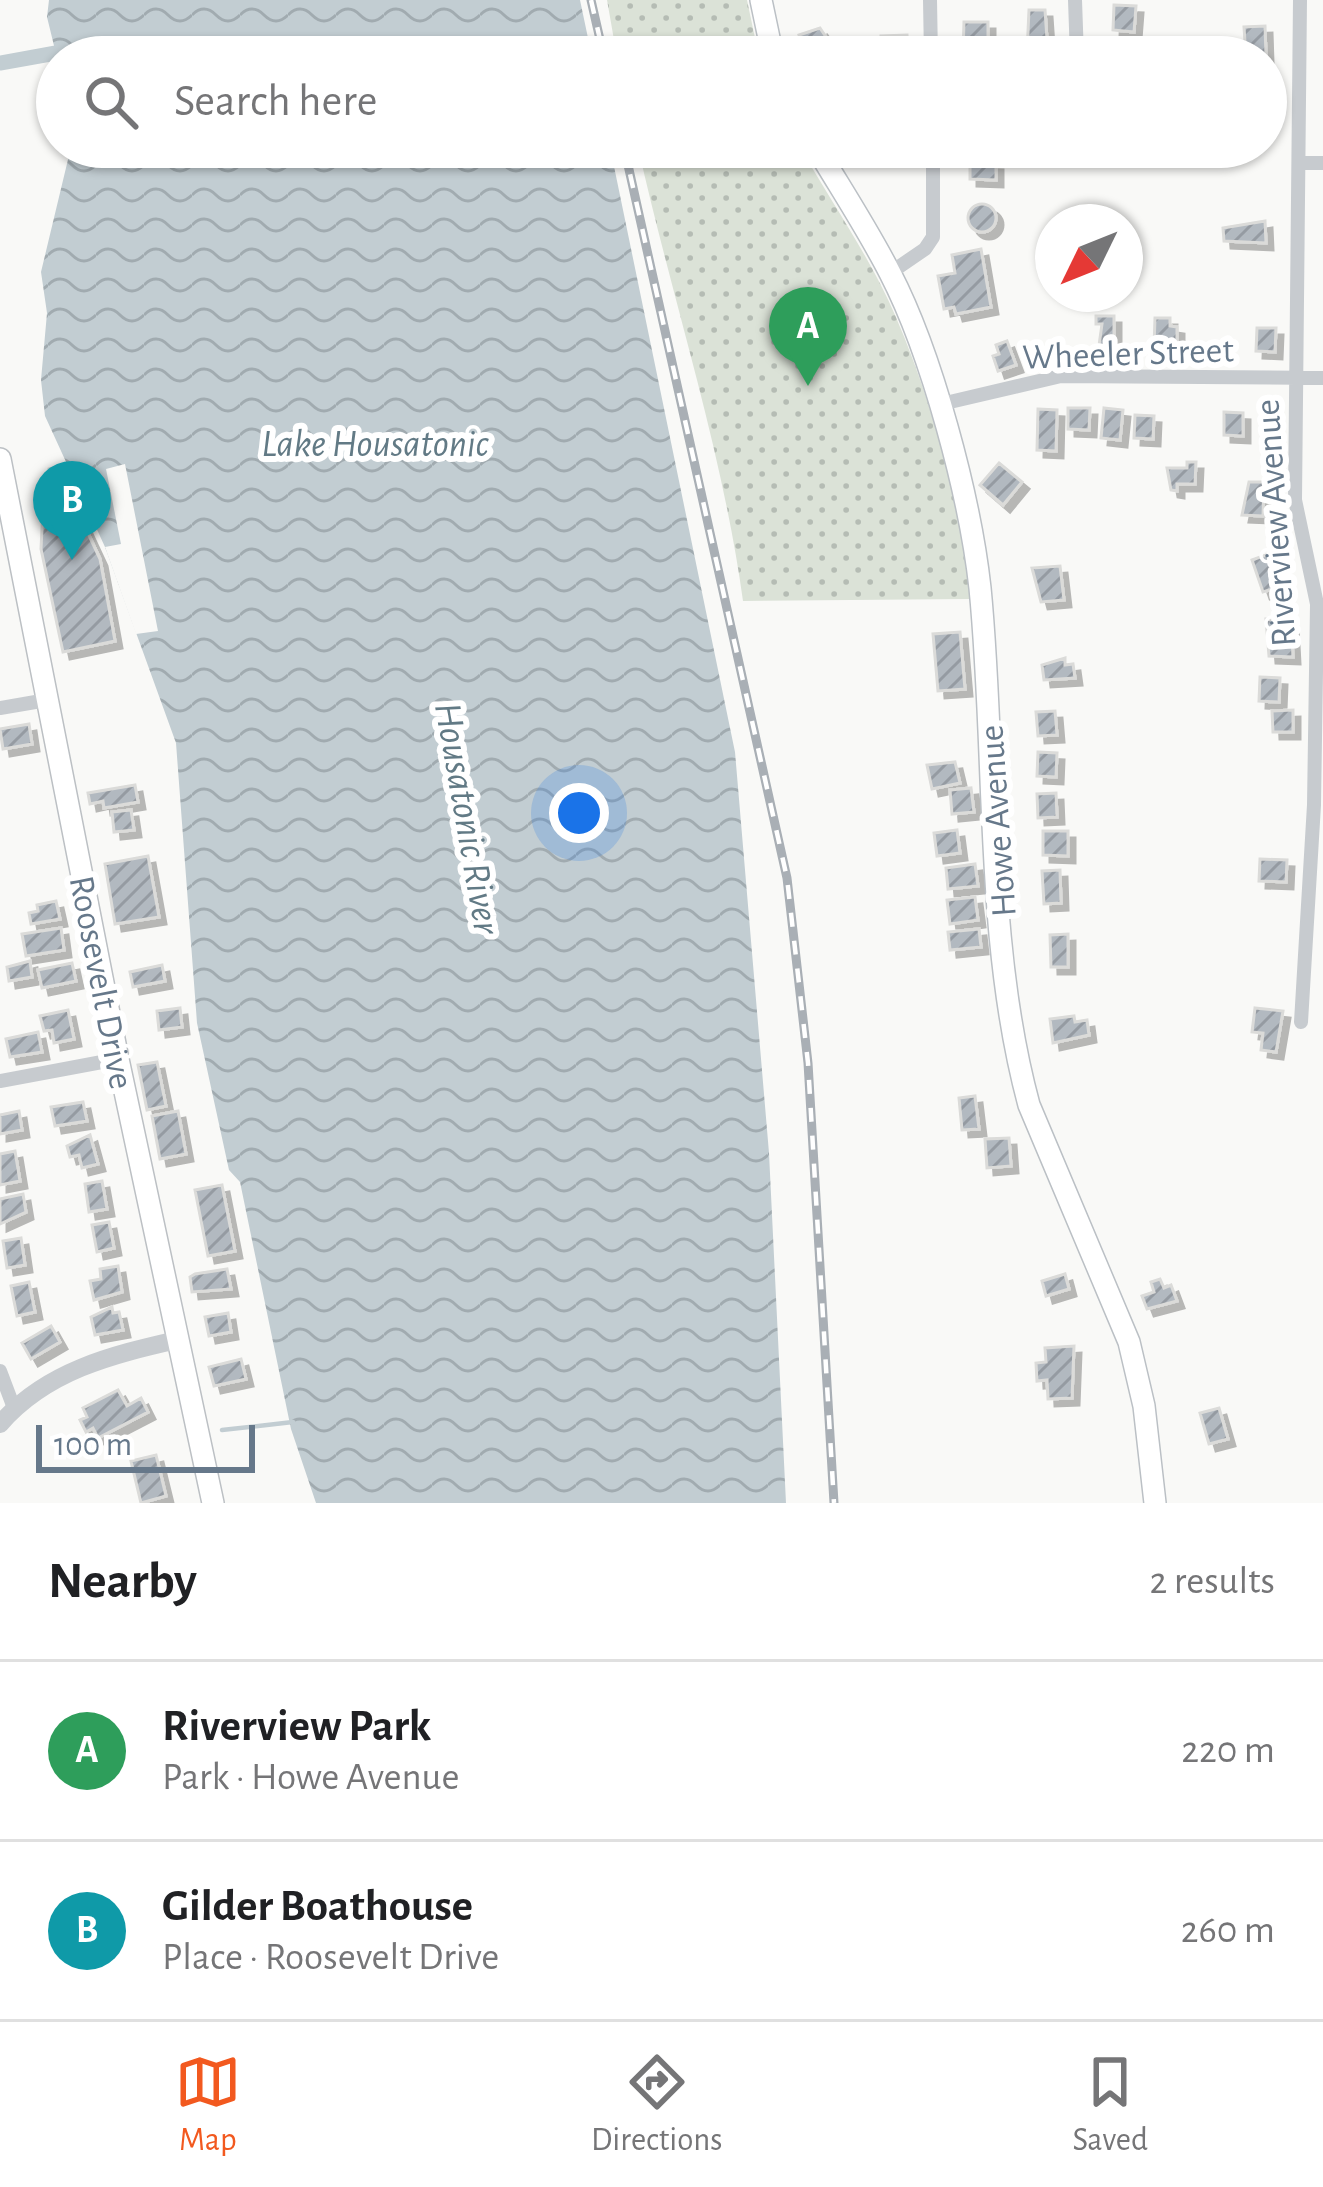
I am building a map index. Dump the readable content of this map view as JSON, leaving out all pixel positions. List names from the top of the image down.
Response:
{
  "streets": {
    "main road": ["Howe Avenue", "Roosevelt Drive"],
    "street": ["Wheeler Street", "Riverview Avenue"]
  },
  "crossings": [
    ["Wheeler Street", "Riverview Avenue"],
    ["Wheeler Street", "Howe Avenue"]
  ],
  "water": ["Lake Housatonic", "Housatonic River"],
  "scale_bar": "100 m",
  "north": "bottom left",
  "page": {
    "search": "Search here",
    "pins": ["A", "B"],
    "scale": "100 m",
    "heading": ["Nearby", "2 results"],
    "list": [
      {
        "mark": "A",
        "name": "Riverview Park",
        "note": "Park · Howe Avenue",
        "value": "220 m"
      },
      {
        "mark": "B",
        "name": "Gilder Boathouse",
        "note": "Place · Roosevelt Drive",
        "value": "260 m"
      }
    ],
    "nav": ["Map", "Directions", "Saved"]
  }
}
